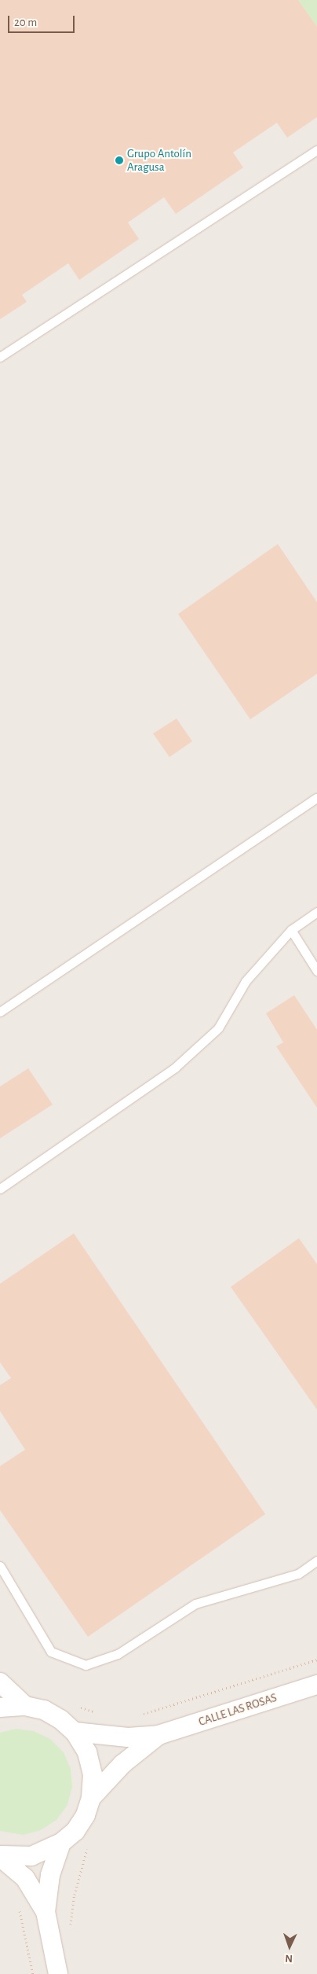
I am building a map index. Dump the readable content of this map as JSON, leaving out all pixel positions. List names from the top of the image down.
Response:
{
  "streets": {
    "street": ["CALLE LAS ROSAS"]
  },
  "places": ["Grupo Antolín Aragusa"],
  "scale_bar": "20 m",
  "north": "bottom"
}
